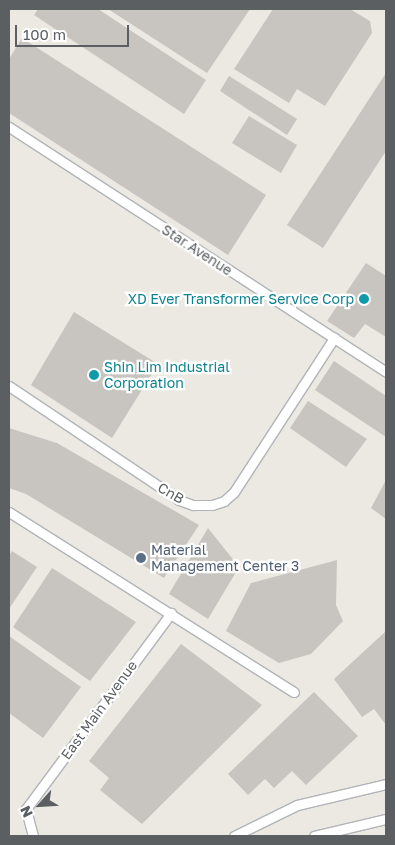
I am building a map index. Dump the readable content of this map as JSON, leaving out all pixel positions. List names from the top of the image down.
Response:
{
  "streets": {
    "street": ["Star Avenue", "CnB", "East Main Avenue"]
  },
  "crossings": [
    ["Star Avenue", "CnB"]
  ],
  "places": ["XD Ever Transformer Service Corp", "Shin Lim Industrial Corporation", "Material Management Center 3"],
  "scale_bar": "100 m",
  "north": "bottom left"
}
